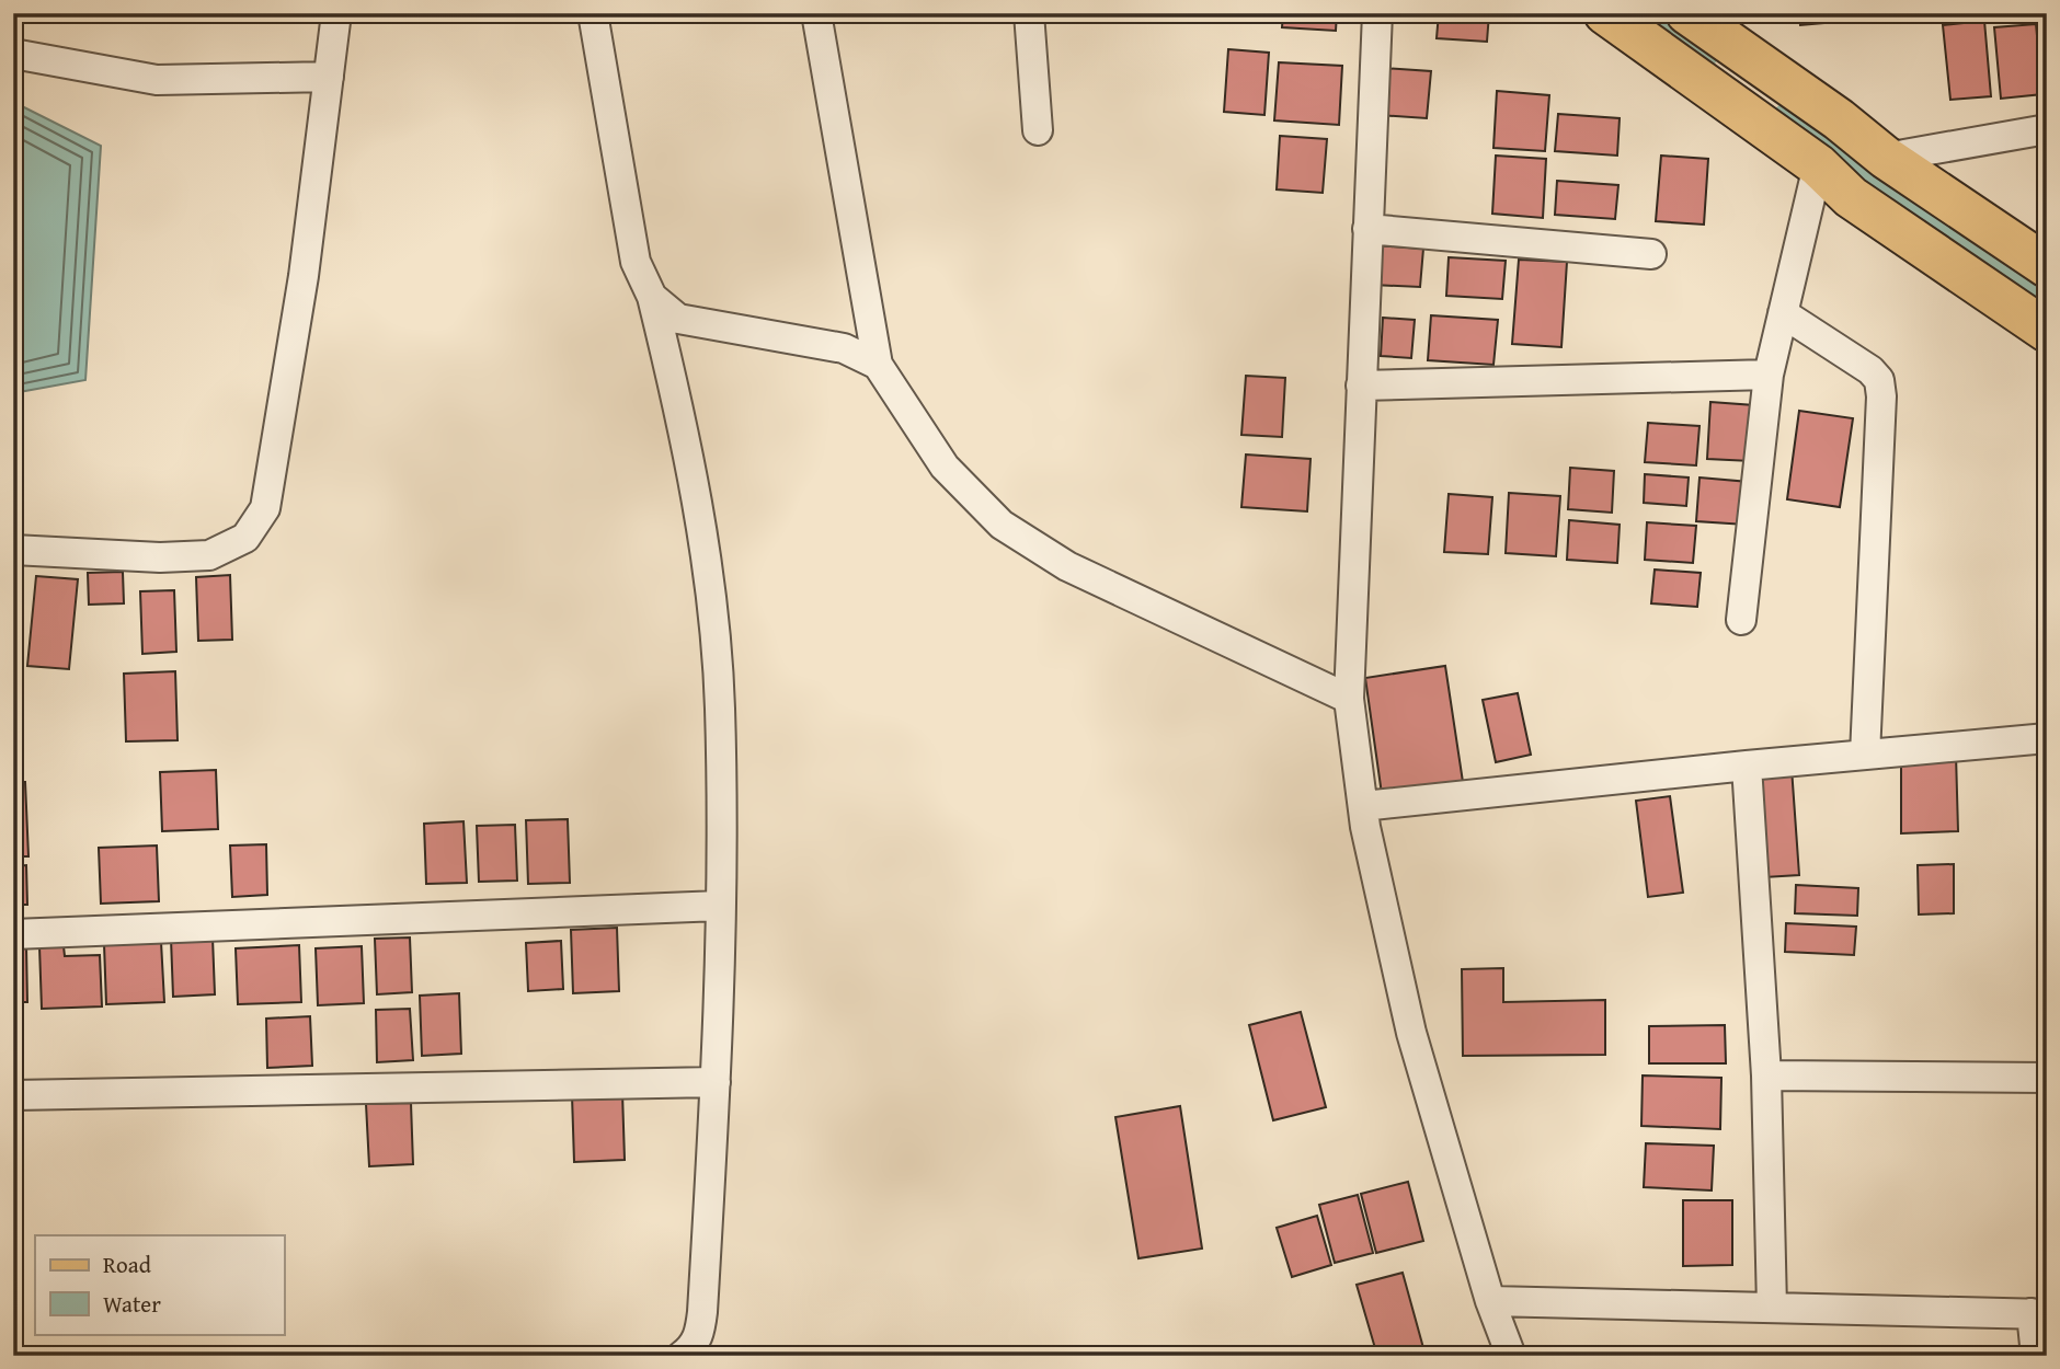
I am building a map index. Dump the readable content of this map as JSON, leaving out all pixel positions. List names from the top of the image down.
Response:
{
  "legend": ["Road", "Water"]
}
